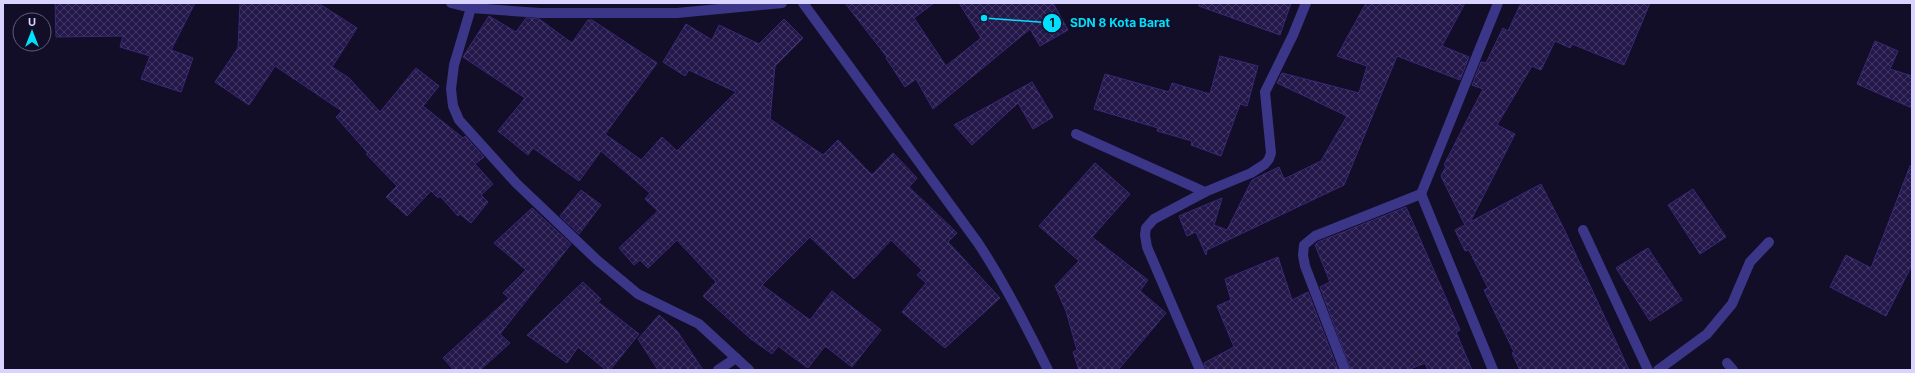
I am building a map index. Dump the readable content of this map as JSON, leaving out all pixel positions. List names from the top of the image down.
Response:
{
  "places": ["SDN 8 Kota Barat"],
  "north": "top"
}
